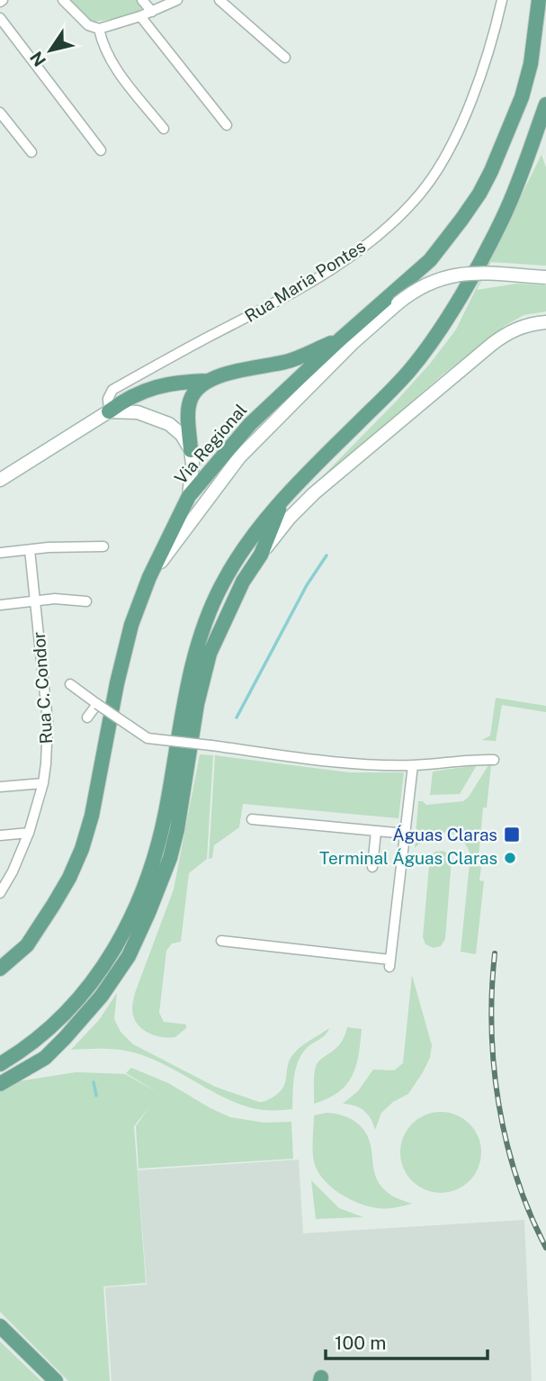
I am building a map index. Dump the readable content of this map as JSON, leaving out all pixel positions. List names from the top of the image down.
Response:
{
  "streets": {
    "main road": ["Via Regional"],
    "street": ["Rua Maria Pontes", "Rua C. Condor"]
  },
  "places": {
    "transit": ["Águas Claras"],
    "other": ["Terminal Águas Claras"]
  },
  "scale_bar": "100 m",
  "north": "bottom left"
}
